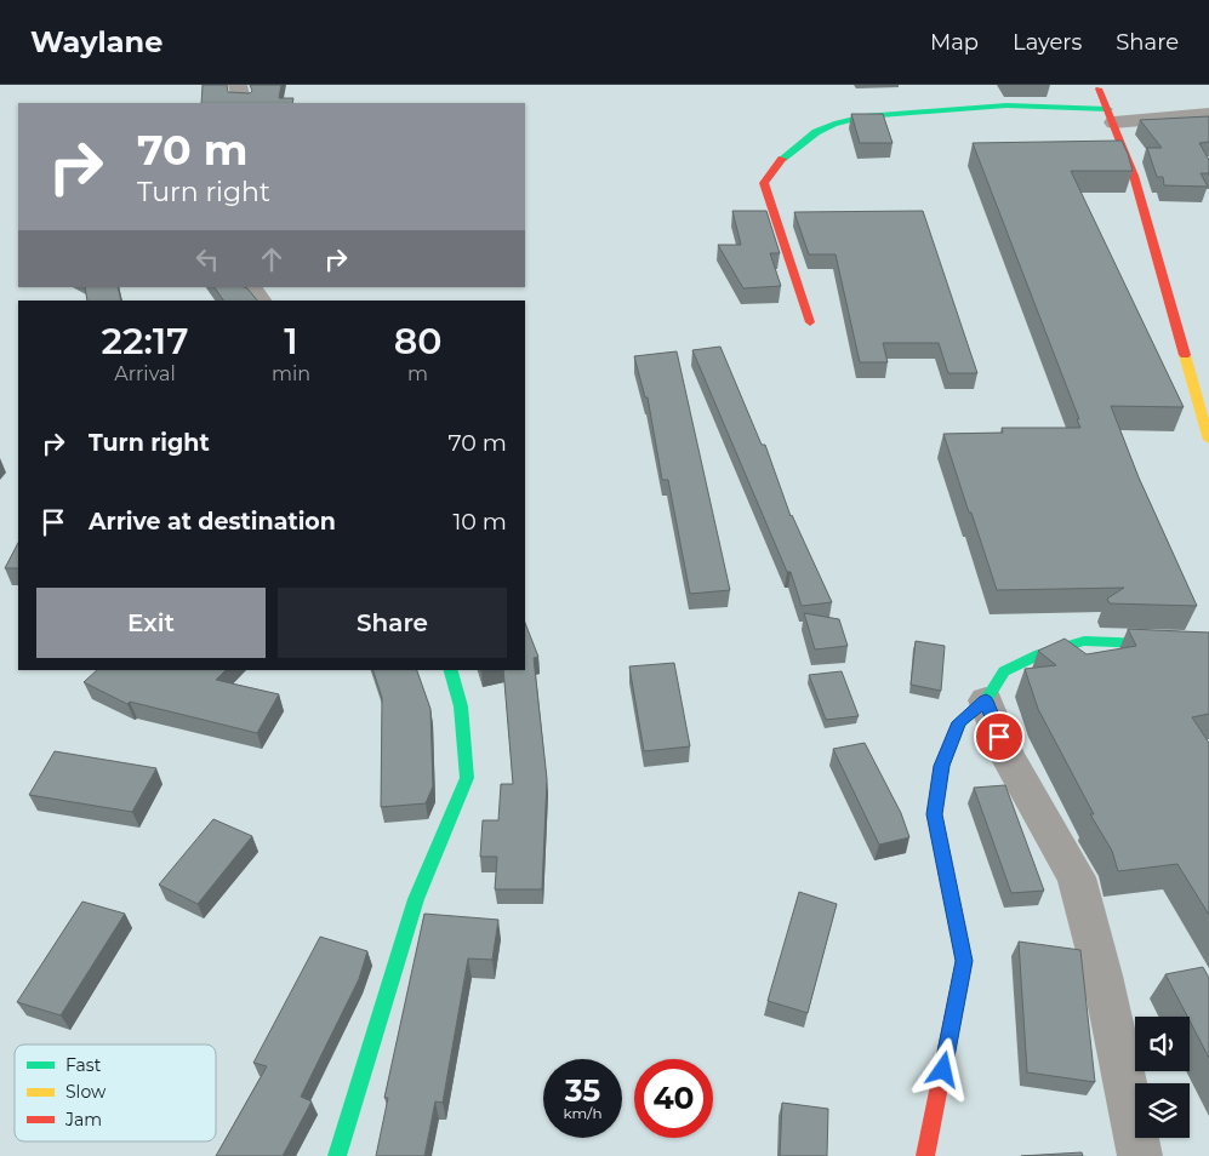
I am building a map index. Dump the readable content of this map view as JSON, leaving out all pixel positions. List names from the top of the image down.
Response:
{
  "legend": ["Fast", "Slow", "Jam"],
  "page": {
    "header": "Waylane",
    "nav": ["Map", "Layers", "Share"],
    "turn": ["70 m", "Turn right"],
    "eta": [
      "22:17",
      "Arrival",
      "1",
      "min",
      "80",
      "m"
    ],
    "list": [
      {
        "name": "Turn right",
        "value": "70 m"
      },
      {
        "name": "Arrive at destination",
        "value": "10 m"
      }
    ],
    "buttons": ["Exit", "Share"],
    "speed": "35 km/h",
    "limit": "40"
  }
}
